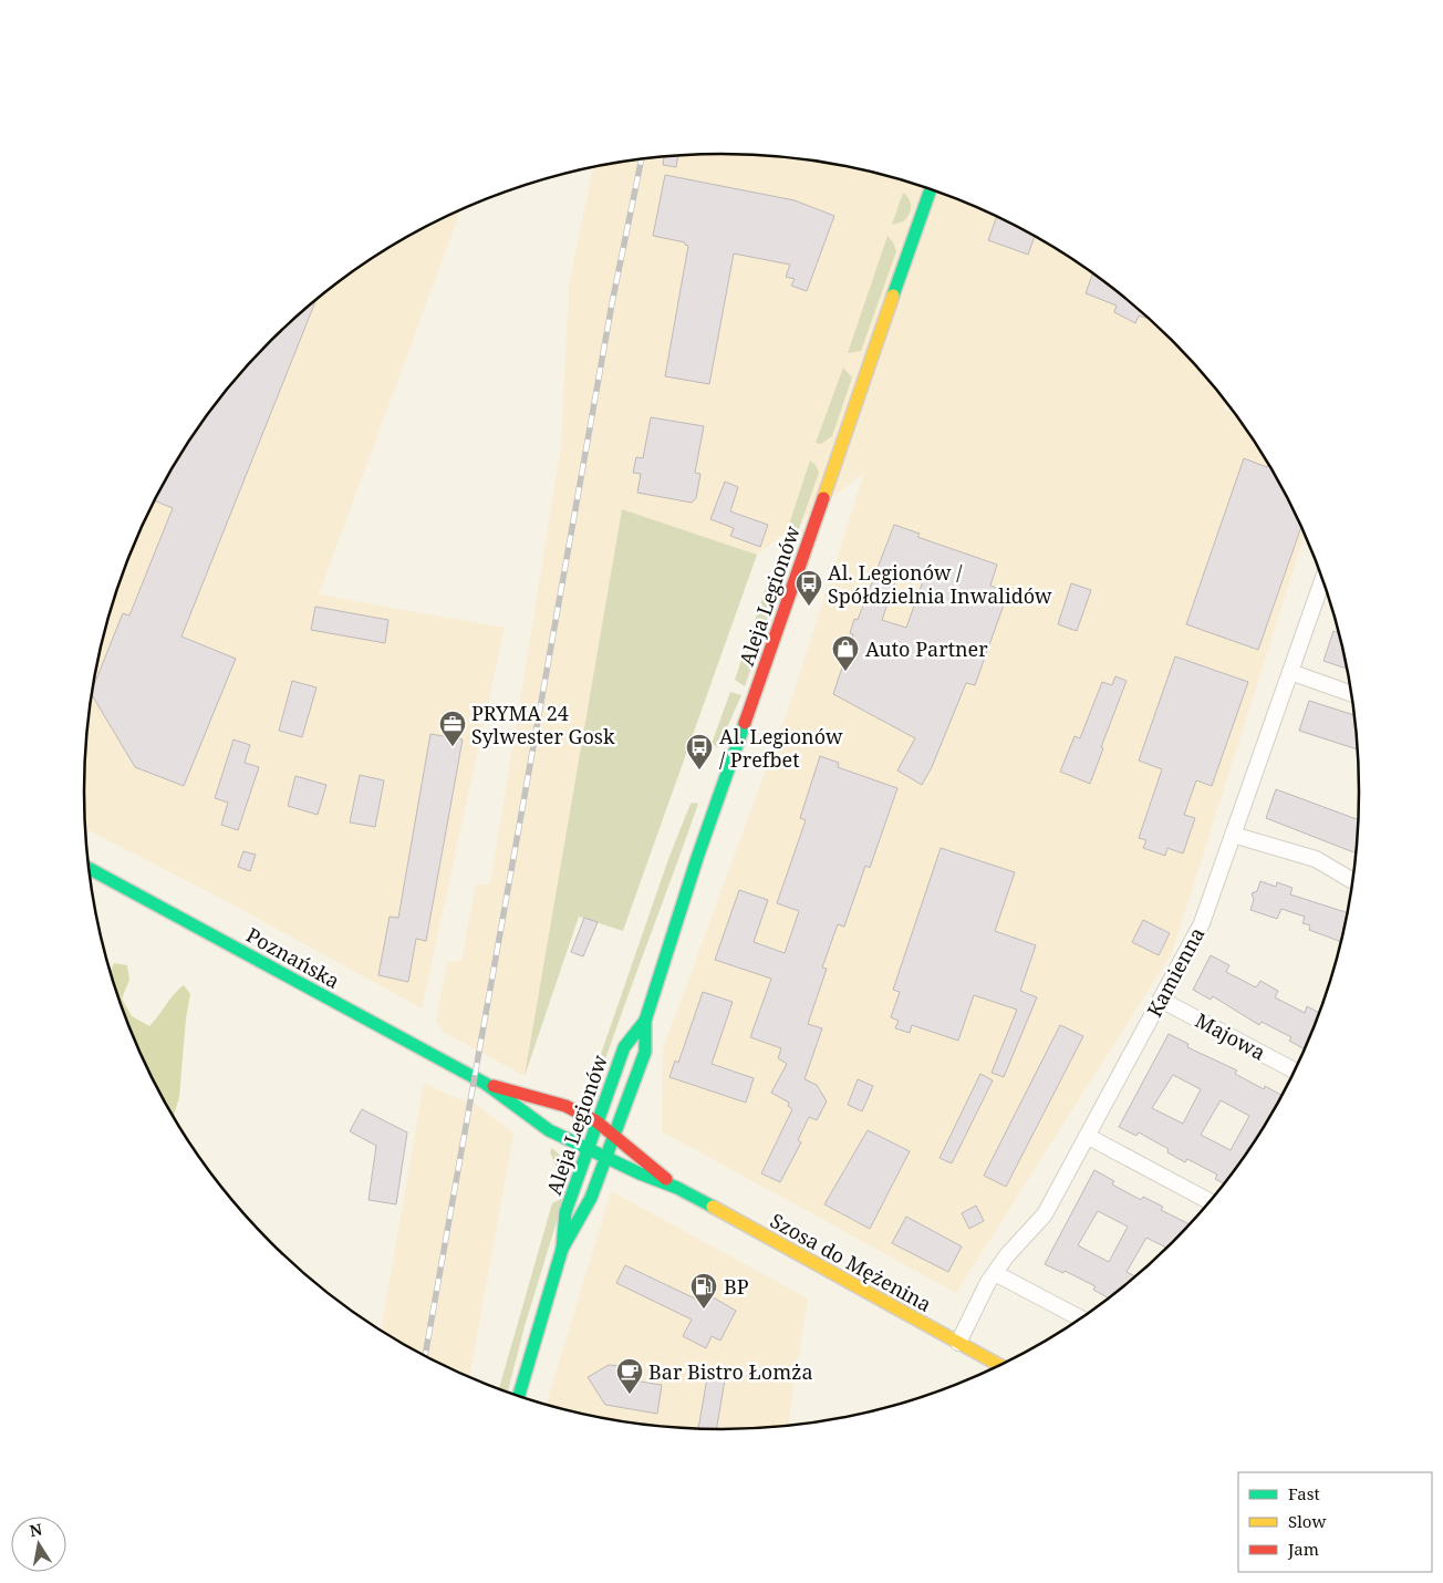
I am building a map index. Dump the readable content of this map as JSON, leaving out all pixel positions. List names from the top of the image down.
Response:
{
  "streets": {
    "main road": ["Aleja Legionów", "Poznańska", "Szosa do Mężenina"],
    "street": ["Kamienna", "Majowa"]
  },
  "crossings": [
    ["Aleja Legionów", "Poznańska"],
    ["Aleja Legionów", "Szosa do Mężenina"],
    ["Poznańska", "Szosa do Mężenina"],
    ["Kamienna", "Majowa"],
    ["Kamienna", "Szosa do Mężenina"]
  ],
  "places": {
    "bus stop": ["Al. Legionów / Spółdzielnia Inwalidów", "Al. Legionów / Prefbet"],
    "shop": ["Auto Partner"],
    "office": ["PRYMA 24 Sylwester Gosk"],
    "fuel station": ["BP"],
    "cafe": ["Bar Bistro Łomża"]
  },
  "legend": ["Fast", "Slow", "Jam"],
  "north": "top"
}
